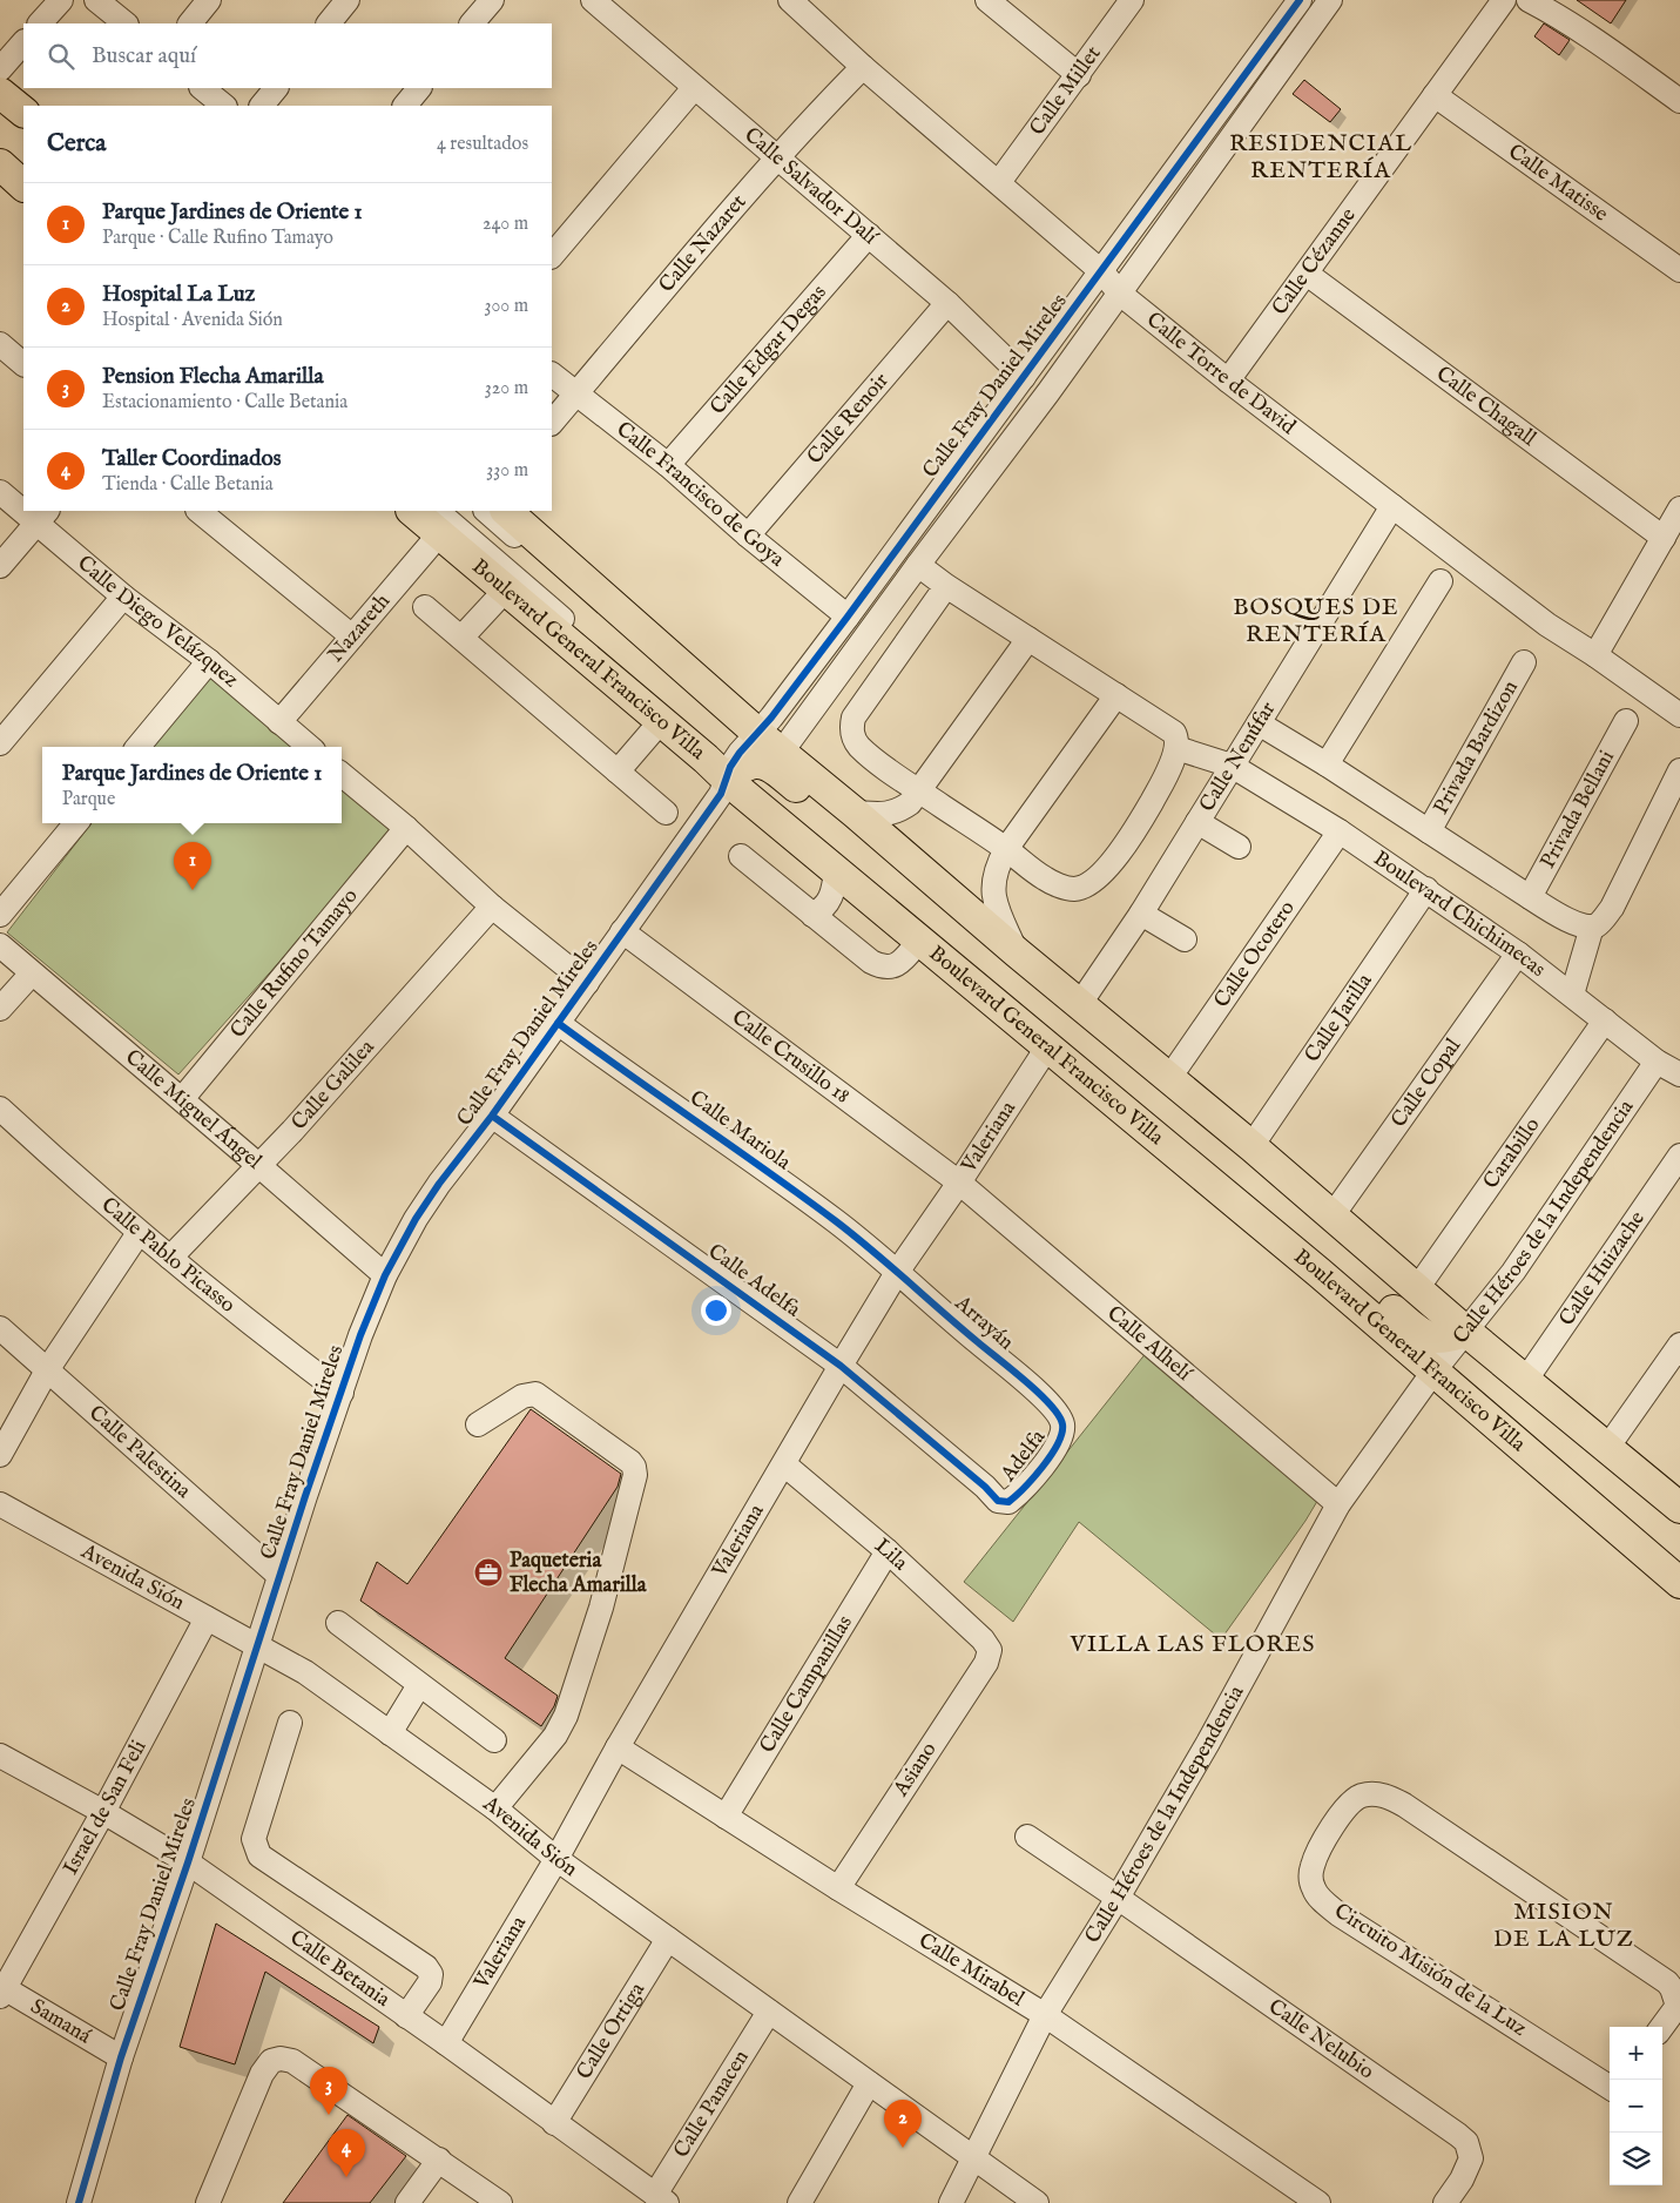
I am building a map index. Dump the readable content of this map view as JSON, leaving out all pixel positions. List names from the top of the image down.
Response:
{
  "streets": {
    "main road": ["Boulevard General Francisco Villa"],
    "street": [
      "Calle Millet",
      "Calle Matisse",
      "Calle Salvador Dalí",
      "Calle Nazaret",
      "Calle Cézanne",
      "Calle Edgar Degas",
      "Calle Torre de David",
      "Calle Fray Daniel Mireles",
      "Calle Chagall",
      "Calle Renoir",
      "Calle Francisco de Goya",
      "Calle Diego Velázquez",
      "Nazareth",
      "Privada Bardizon",
      "Calle Nenúfar",
      "Privada Bellani",
      "Boulevard Chichimecas",
      "Calle Ocotero",
      "Calle Rufino Tamayo",
      "Calle Jarilla",
      "Calle Crusillo 18",
      "Calle Galilea",
      "Calle Copal",
      "Calle Miguel Ángel",
      "Calle Mariola",
      "Valeriana",
      "Carabillo",
      "Calle Héroes de la Independencia",
      "Calle Pablo Picasso",
      "Calle Huizache",
      "Calle Adelfa",
      "Arrayán",
      "Calle Alhelí",
      "Calle Palestina",
      "Adelfa",
      "Lila",
      "Avenida Sión",
      "Calle Campanillas",
      "Asiano",
      "Israel de San Feli",
      "Calle Betania",
      "Calle Mirabel",
      "Circuito Misión de la Luz",
      "Samaná",
      "Calle Ortiga",
      "Calle Nelubio",
      "Calle Panacen"
    ]
  },
  "crossings": [
    ["Calle Millet", "Calle Torre de David"],
    ["Calle Matisse", "Calle Cézanne"],
    ["Calle Salvador Dalí", "Calle Nazaret"],
    ["Calle Salvador Dalí", "Calle Edgar Degas"],
    ["Calle Salvador Dalí", "Calle Fray Daniel Mireles"],
    ["Calle Salvador Dalí", "Calle Renoir"],
    ["Calle Nazaret", "Calle Torre de David"],
    ["Calle Nazaret", "Calle Francisco de Goya"],
    ["Calle Cézanne", "Calle Torre de David"],
    ["Calle Cézanne", "Calle Chagall"],
    ["Calle Edgar Degas", "Calle Francisco de Goya"],
    ["Calle Torre de David", "Calle Fray Daniel Mireles"],
    ["Calle Torre de David", "Calle Nenúfar"],
    ["Calle Fray Daniel Mireles", "Calle Francisco de Goya"],
    ["Calle Fray Daniel Mireles", "Boulevard General Francisco Villa"],
    ["Calle Fray Daniel Mireles", "Calle Crusillo 18"],
    ["Calle Fray Daniel Mireles", "Calle Miguel Ángel"],
    ["Calle Fray Daniel Mireles", "Calle Mariola"],
    ["Calle Fray Daniel Mireles", "Calle Pablo Picasso"],
    ["Calle Fray Daniel Mireles", "Calle Adelfa"],
    ["Calle Fray Daniel Mireles", "Calle Palestina"],
    ["Calle Fray Daniel Mireles", "Avenida Sión"],
    ["Calle Fray Daniel Mireles", "Calle Betania"],
    ["Calle Fray Daniel Mireles", "Samaná"],
    ["Calle Renoir", "Calle Francisco de Goya"],
    ["Calle Diego Velázquez", "Nazareth"],
    ["Nazareth", "Boulevard General Francisco Villa"],
    ["Boulevard General Francisco Villa", "Calle Nenúfar"],
    ["Boulevard General Francisco Villa", "Calle Ocotero"],
    ["Boulevard General Francisco Villa", "Calle Jarilla"],
    ["Boulevard General Francisco Villa", "Calle Copal"],
    ["Boulevard General Francisco Villa", "Valeriana"],
    ["Boulevard General Francisco Villa", "Carabillo"],
    ["Boulevard General Francisco Villa", "Calle Héroes de la Independencia"],
    ["Boulevard General Francisco Villa", "Calle Huizache"],
    ["Calle Nenúfar", "Boulevard Chichimecas"],
    ["Boulevard Chichimecas", "Calle Ocotero"],
    ["Boulevard Chichimecas", "Calle Jarilla"],
    ["Boulevard Chichimecas", "Calle Copal"],
    ["Boulevard Chichimecas", "Carabillo"],
    ["Boulevard Chichimecas", "Calle Héroes de la Independencia"],
    ["Calle Rufino Tamayo", "Calle Miguel Ángel"],
    ["Calle Crusillo 18", "Valeriana"],
    ["Calle Crusillo 18", "Calle Alhelí"],
    ["Calle Galilea", "Calle Miguel Ángel"],
    ["Calle Galilea", "Calle Pablo Picasso"],
    ["Calle Mariola", "Valeriana"],
    ["Calle Mariola", "Arrayán"],
    ["Valeriana", "Calle Adelfa"],
    ["Valeriana", "Arrayán"],
    ["Valeriana", "Calle Alhelí"],
    ["Valeriana", "Lila"],
    ["Valeriana", "Avenida Sión"],
    ["Valeriana", "Calle Betania"],
    ["Valeriana", "Calle Mirabel"],
    ["Calle Héroes de la Independencia", "Calle Alhelí"],
    ["Calle Héroes de la Independencia", "Avenida Sión"],
    ["Calle Héroes de la Independencia", "Calle Mirabel"],
    ["Calle Héroes de la Independencia", "Calle Nelubio"],
    ["Calle Adelfa", "Adelfa"],
    ["Arrayán", "Adelfa"],
    ["Lila", "Calle Campanillas"],
    ["Lila", "Asiano"],
    ["Avenida Sión", "Israel de San Feli"],
    ["Avenida Sión", "Calle Ortiga"],
    ["Avenida Sión", "Calle Panacen"],
    ["Calle Campanillas", "Calle Mirabel"],
    ["Asiano", "Calle Mirabel"],
    ["Israel de San Feli", "Calle Betania"],
    ["Israel de San Feli", "Samaná"],
    ["Calle Betania", "Calle Ortiga"],
    ["Calle Betania", "Calle Panacen"]
  ],
  "districts": [
    "RESIDENCIAL RENTERÍA",
    "BOSQUES DE RENTERÍA",
    "VILLA LAS FLORES",
    "MISION DE LA LUZ"
  ],
  "places": {
    "office": ["Paqueteria Flecha Amarilla"]
  },
  "page": {
    "search": "Buscar aquí",
    "heading": ["Cerca", "4 resultados"],
    "list": [
      {
        "mark": "1",
        "name": "Parque Jardines de Oriente 1",
        "note": "Parque · Calle Rufino Tamayo",
        "value": "240 m"
      },
      {
        "mark": "2",
        "name": "Hospital La Luz",
        "note": "Hospital · Avenida Sión",
        "value": "300 m"
      },
      {
        "mark": "3",
        "name": "Pension Flecha Amarilla",
        "note": "Estacionamiento · Calle Betania",
        "value": "320 m"
      },
      {
        "mark": "4",
        "name": "Taller Coordinados",
        "note": "Tienda · Calle Betania",
        "value": "330 m"
      }
    ],
    "popup": ["Parque Jardines de Oriente 1", "Parque"],
    "pins": [
      "1",
      "3",
      "2",
      "4"
    ],
    "map_buttons": ["+", "−"]
  }
}
